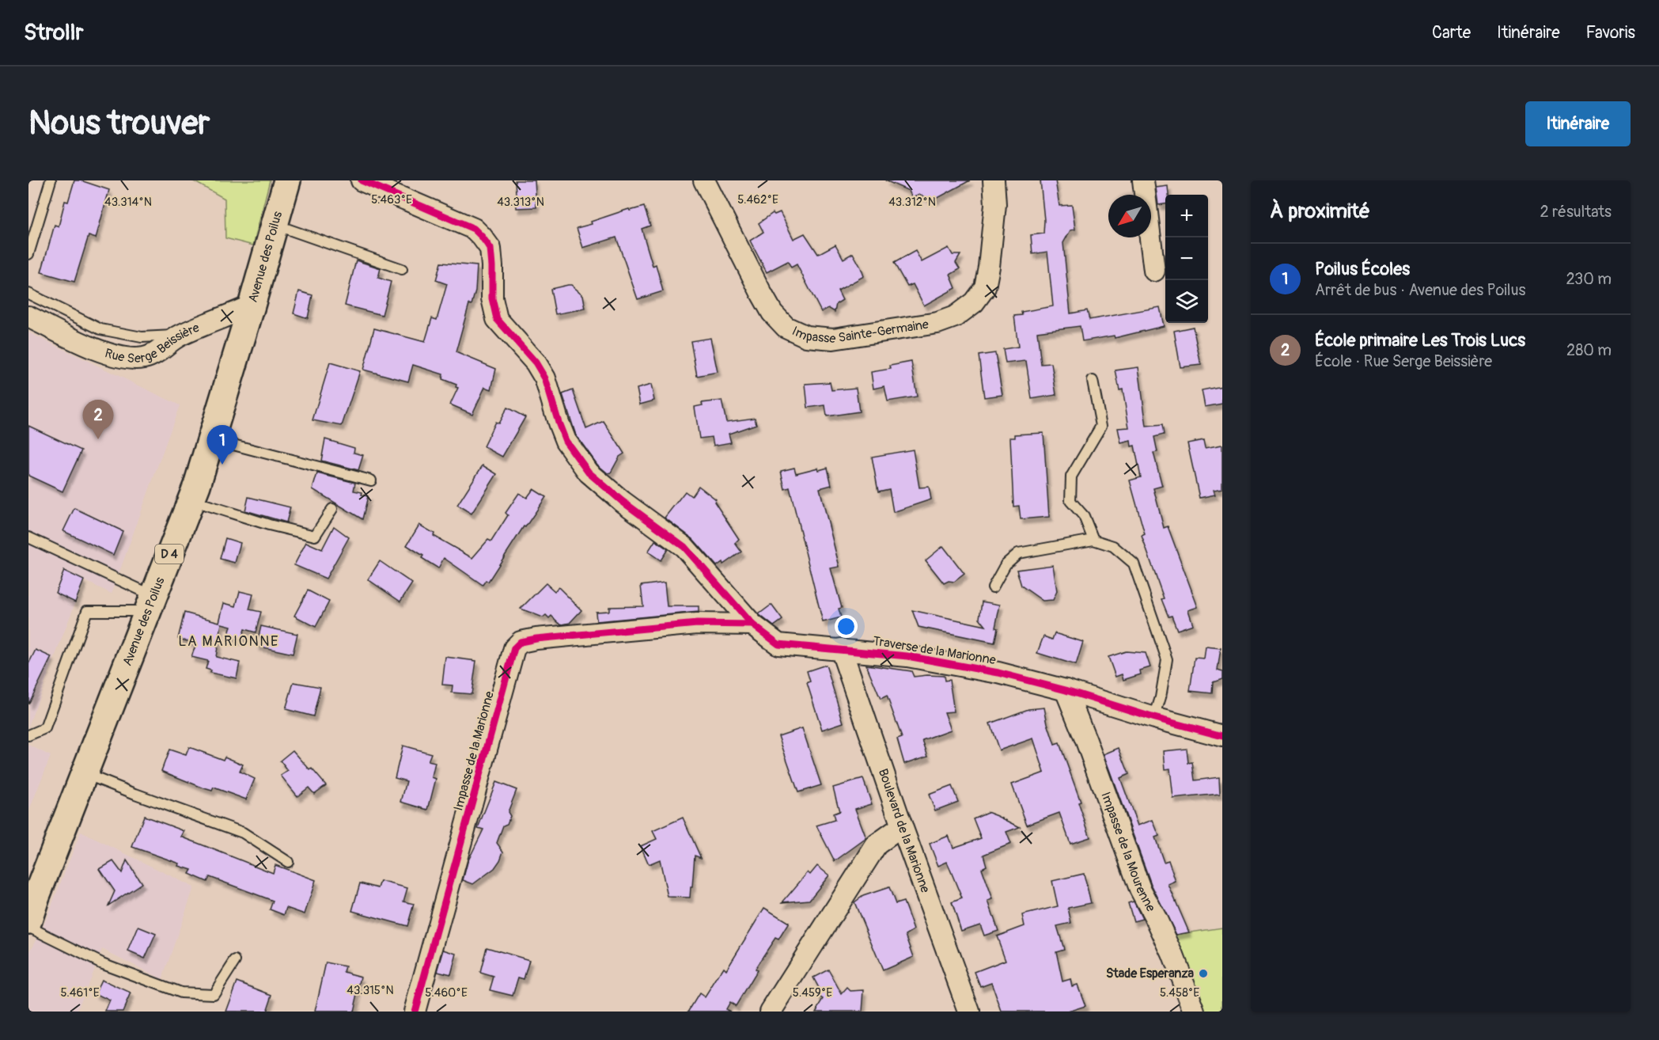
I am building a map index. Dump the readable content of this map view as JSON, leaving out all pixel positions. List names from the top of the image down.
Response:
{
  "streets": {
    "main road": ["Avenue des Poilus", "D 4"],
    "street": [
      "Impasse Sainte-Germaine",
      "Rue Serge Beissière",
      "Traverse de la Marionne",
      "Impasse de la Marionne",
      "Boulevard de la Marionne",
      "Impasse de la Mourenne"
    ]
  },
  "crossings": [
    ["Avenue des Poilus", "Rue Serge Beissière"],
    ["Traverse de la Marionne", "Impasse de la Marionne"],
    ["Traverse de la Marionne", "Boulevard de la Marionne"],
    ["Traverse de la Marionne", "Impasse de la Mourenne"]
  ],
  "districts": ["LA MARIONNE"],
  "places": ["Stade Esperanza"],
  "north": "bottom left",
  "page": {
    "header": "Strollr",
    "nav": ["Carte", "Itinéraire", "Favoris"],
    "buttons": "Itinéraire",
    "title": "Nous trouver",
    "heading": ["À proximité", "2 résultats"],
    "map_buttons": ["+", "−"],
    "list": [
      {
        "mark": "1",
        "name": "Poilus Écoles",
        "note": "Arrêt de bus · Avenue des Poilus",
        "value": "230 m"
      },
      {
        "mark": "2",
        "name": "École primaire Les Trois Lucs",
        "note": "École · Rue Serge Beissière",
        "value": "280 m"
      }
    ],
    "pins": ["2", "1"]
  },
  "coordinates": [
    "5.463°E",
    "5.462°E",
    "43.314°N",
    "43.313°N",
    "43.312°N",
    "43.315°N",
    "5.461°E",
    "5.460°E",
    "5.459°E",
    "5.458°E"
  ]
}
